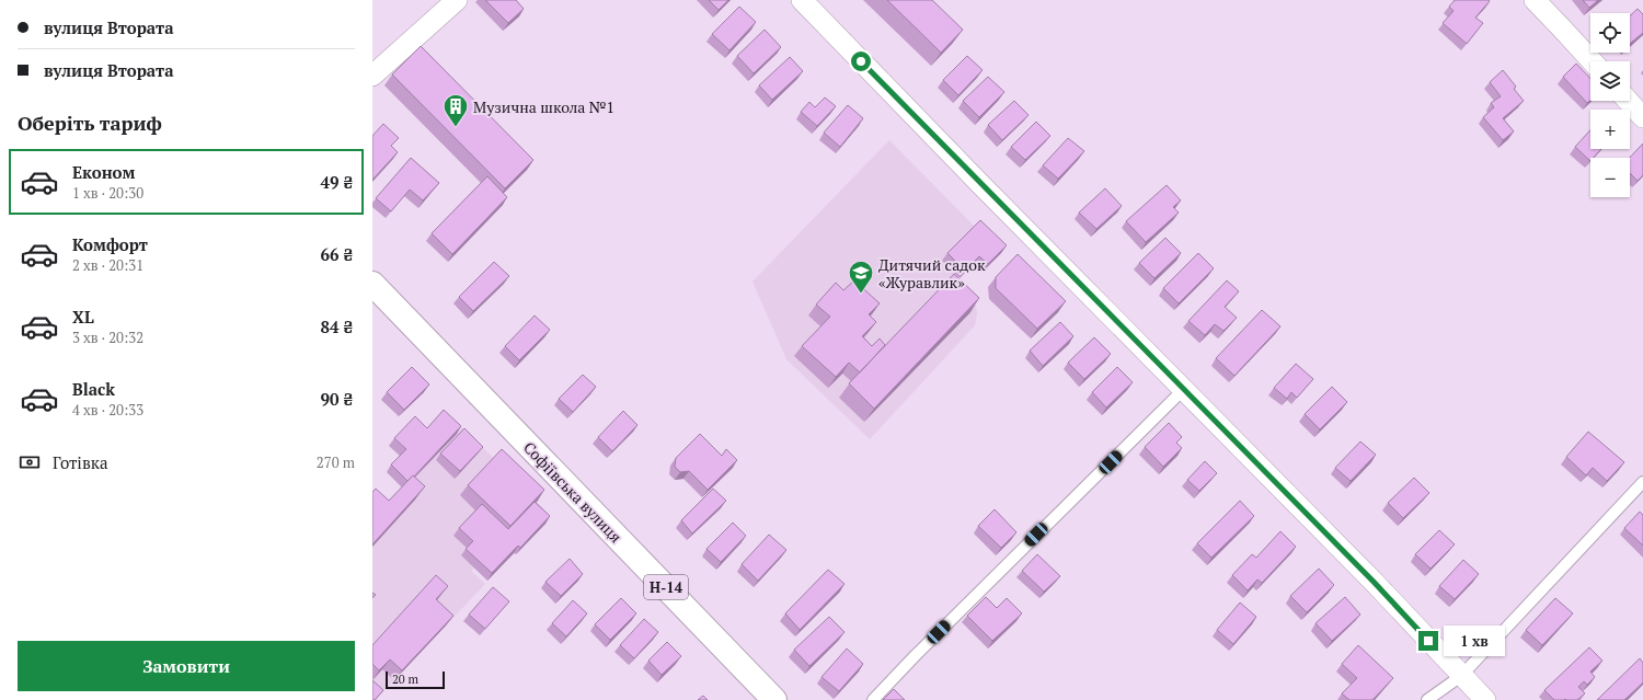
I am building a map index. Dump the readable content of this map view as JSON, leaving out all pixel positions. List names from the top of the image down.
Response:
{
  "streets": {
    "main road": ["Софіївська вулиця", "Н-14"]
  },
  "places": {
    "building": ["Музична школа №1"],
    "school or university": ["Дитячий садок «Журавлик»"]
  },
  "scale_bar": "20 m",
  "page": {
    "banner": ["вулиця Втората", "вулиця Втората"],
    "map_buttons": ["+", "−"],
    "heading": "Оберіть тариф",
    "list": [
      {
        "name": "Економ",
        "note": "1 хв · 20:30",
        "value": "49 ₴"
      },
      {
        "name": "Комфорт",
        "note": "2 хв · 20:31",
        "value": "66 ₴"
      },
      {
        "name": "XL",
        "note": "3 хв · 20:32",
        "value": "84 ₴"
      },
      {
        "name": "Black",
        "note": "4 хв · 20:33",
        "value": "90 ₴"
      }
    ],
    "pay": ["Готівка", "270 m"],
    "bubble": "1 хв",
    "buttons": "Замовити",
    "scale": "20 m"
  }
}
